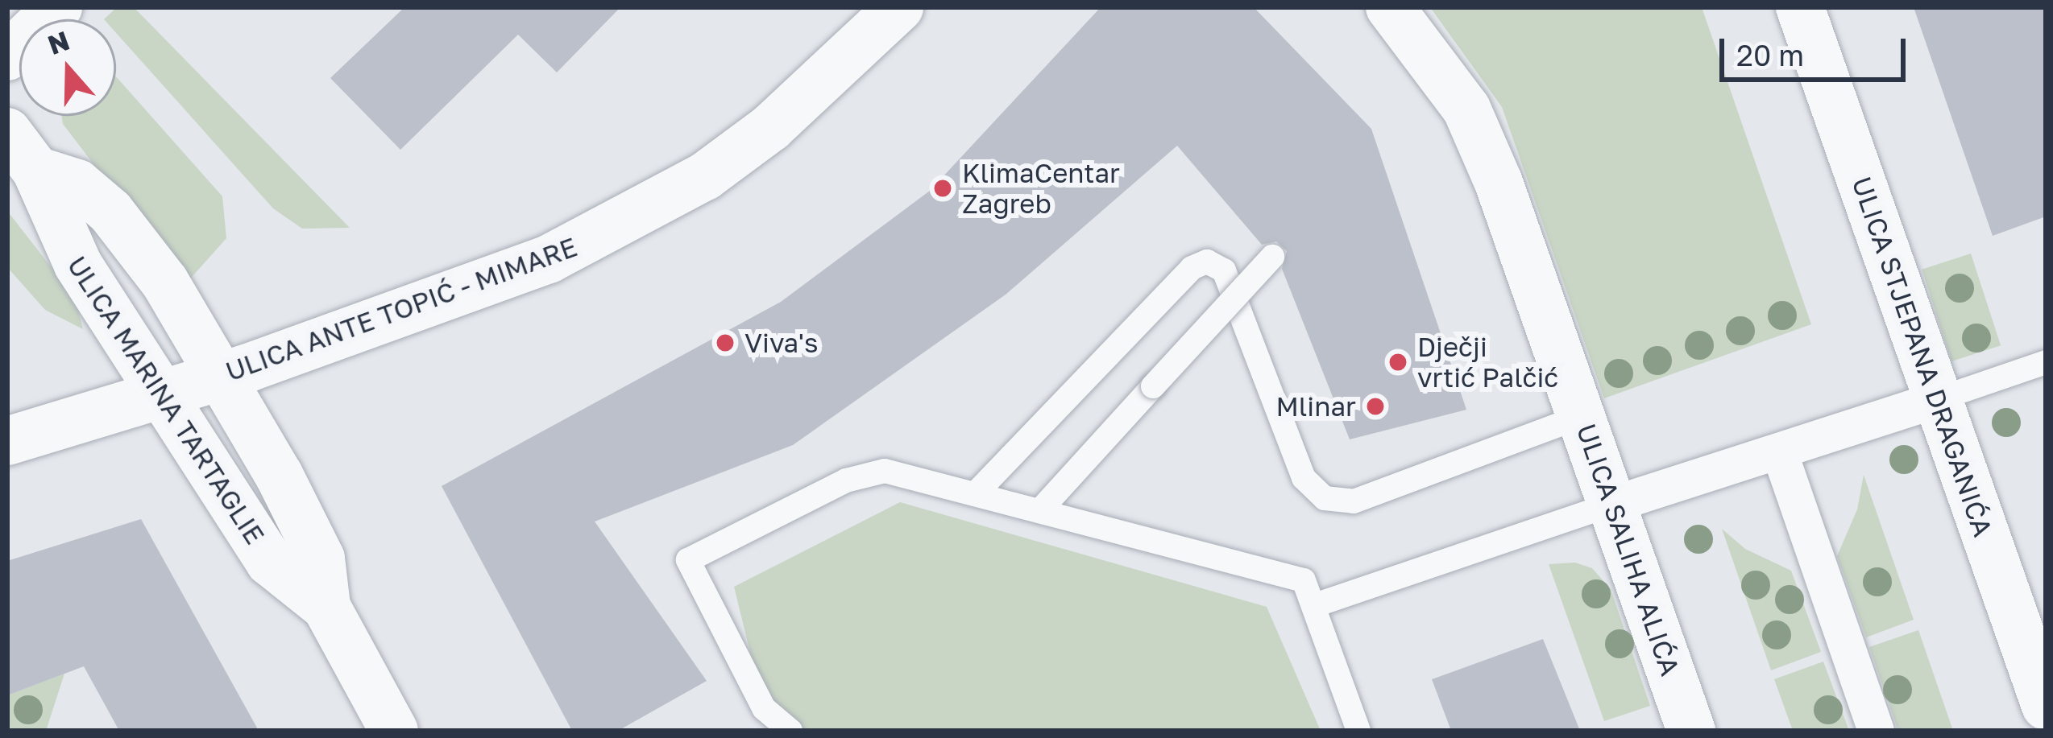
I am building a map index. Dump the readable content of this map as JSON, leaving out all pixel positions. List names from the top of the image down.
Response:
{
  "streets": {
    "street": [
      "ULICA ANTE TOPIĆ - MIMARE",
      "ULICA STJEPANA DRAGANIĆA",
      "ULICA MARINA TARTAGLIE",
      "ULICA SALIHA ALIĆA"
    ]
  },
  "crossings": [
    ["ULICA ANTE TOPIĆ - MIMARE", "ULICA MARINA TARTAGLIE"]
  ],
  "places": [
    "KlimaCentar Zagreb",
    "Viva's",
    "Dječji vrtić Palčić",
    "Mlinar"
  ],
  "scale_bar": "20 m",
  "north": "top"
}
